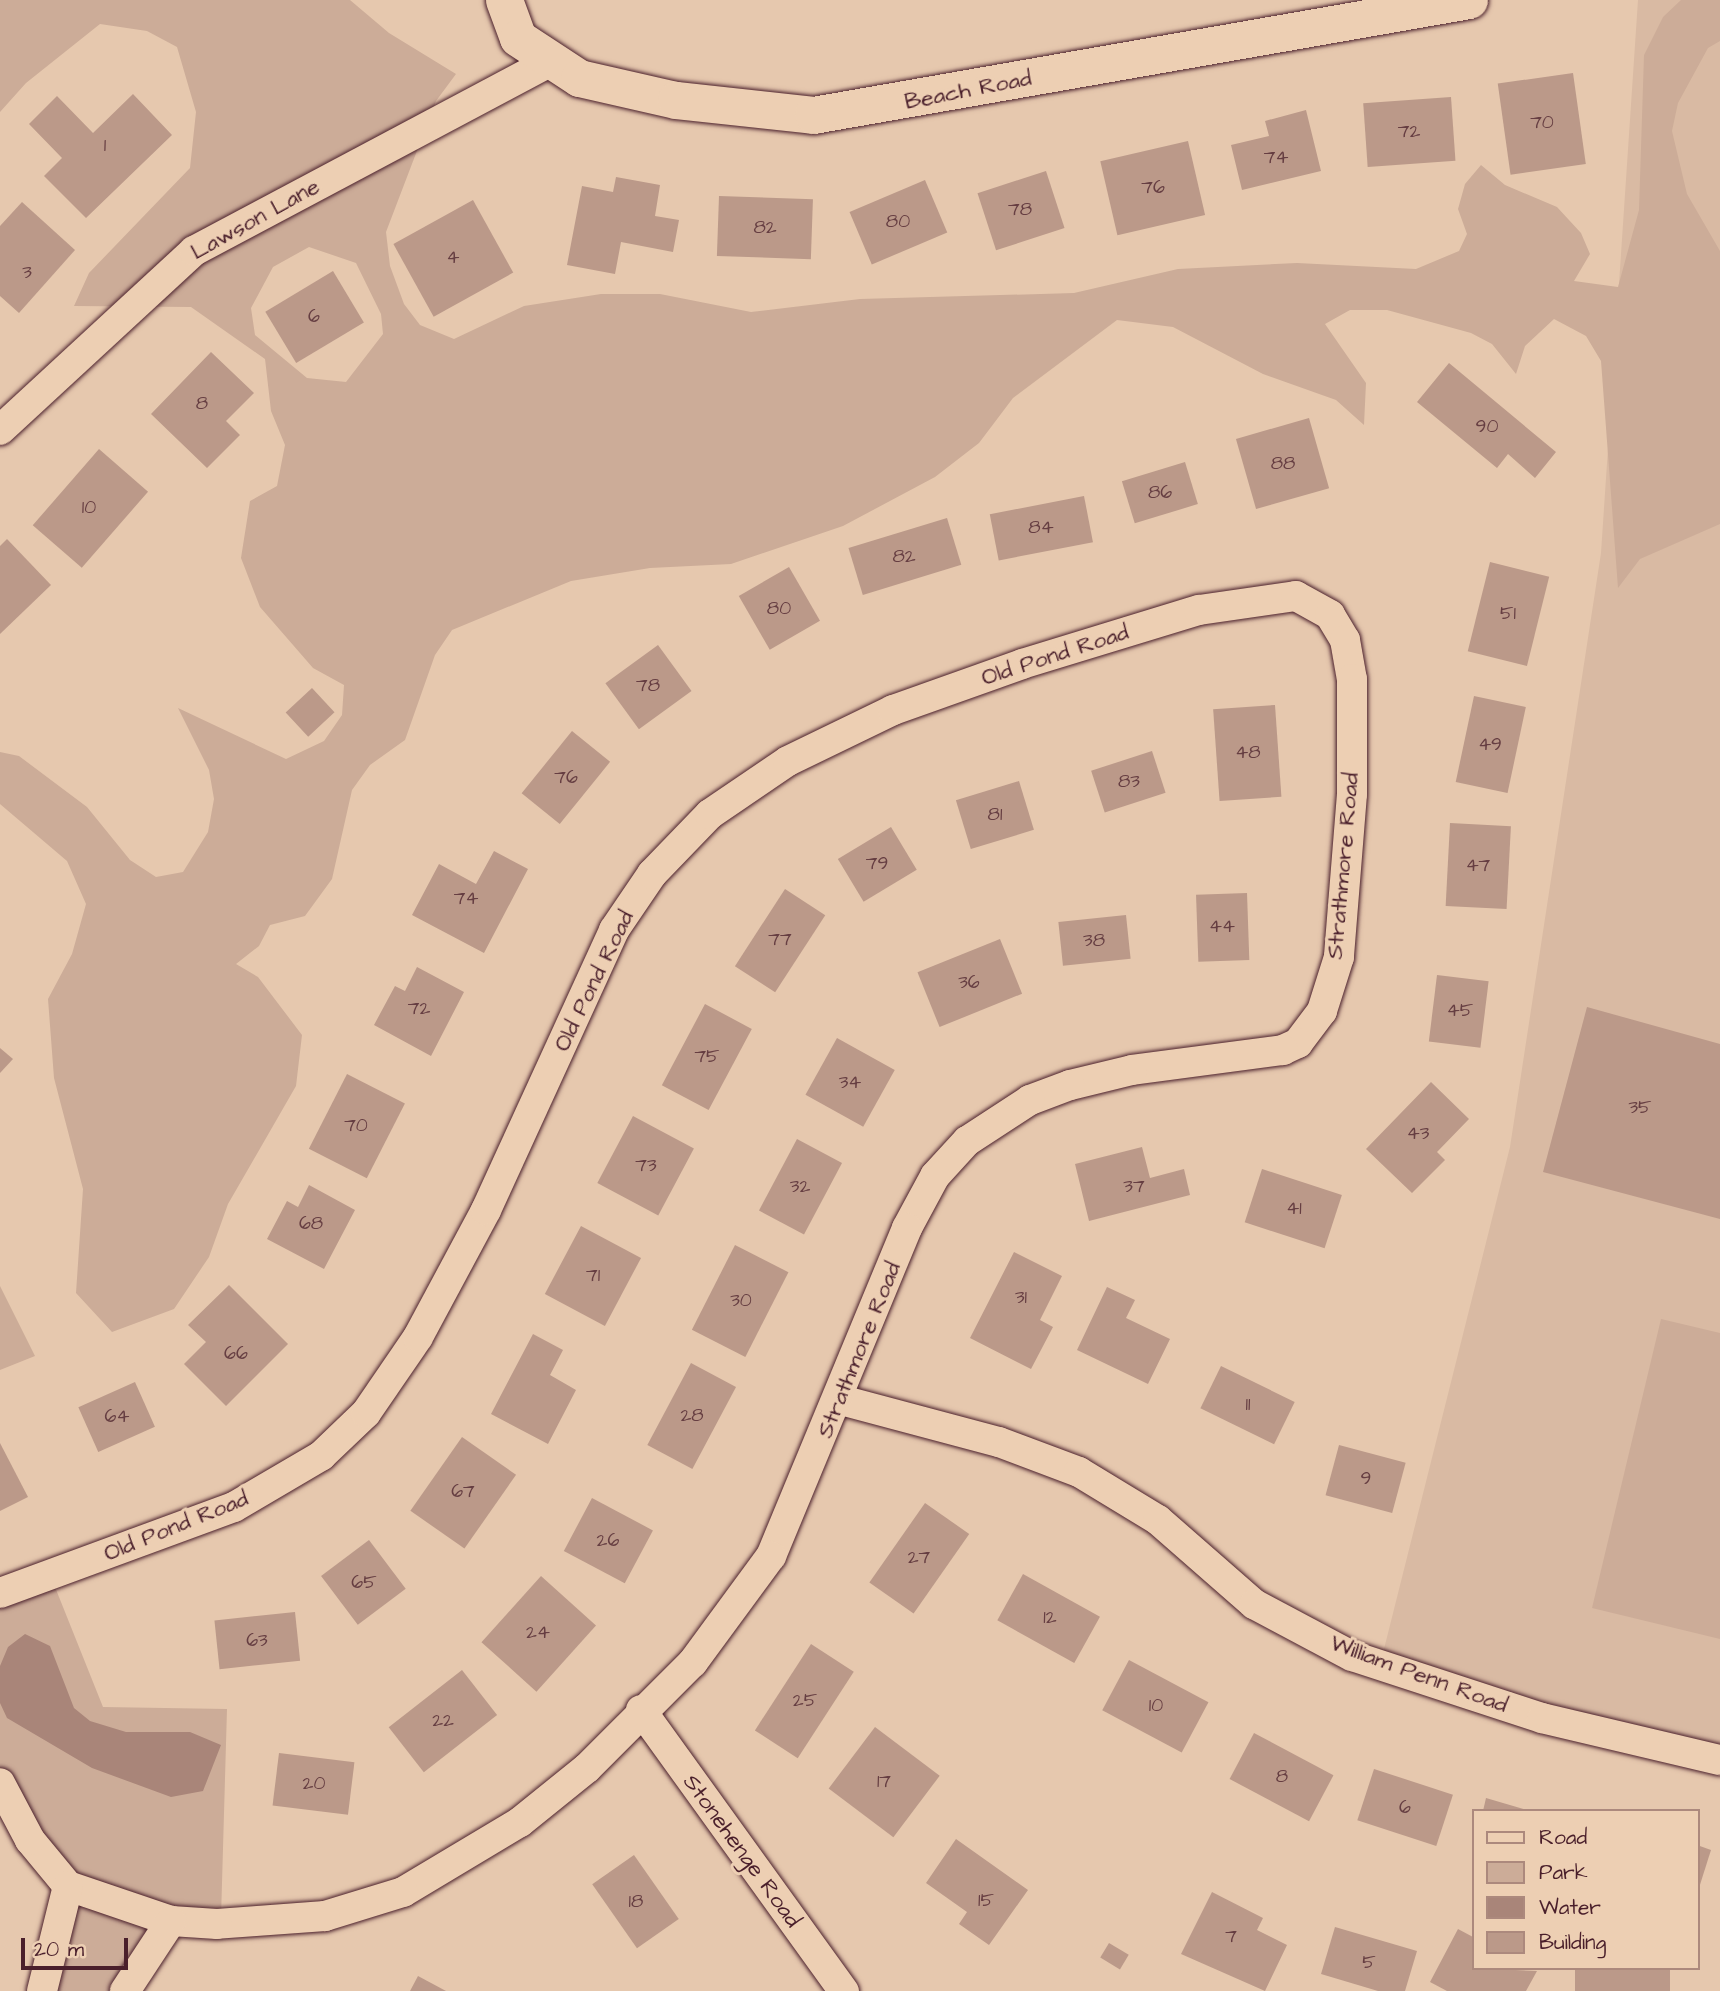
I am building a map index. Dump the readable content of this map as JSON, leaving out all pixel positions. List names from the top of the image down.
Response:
{
  "streets": {
    "street": [
      "Beach Road",
      "Lawson Lane",
      "Old Pond Road",
      "Strathmore Road",
      "William Penn Road",
      "Stonehenge Road"
    ]
  },
  "crossings": [
    ["Beach Road", "Lawson Lane"],
    ["Old Pond Road", "Strathmore Road"],
    ["Strathmore Road", "William Penn Road"],
    ["Strathmore Road", "Stonehenge Road"]
  ],
  "house_numbers": [
    "70",
    "72",
    "1",
    "74",
    "76",
    "78",
    "80",
    "82",
    "4",
    "3",
    "6",
    "8",
    "90",
    "88",
    "86",
    "10",
    "84",
    "82",
    "80",
    "51",
    "78",
    "49",
    "48",
    "76",
    "83",
    "81",
    "79",
    "47",
    "74",
    "44",
    "77",
    "38",
    "36",
    "72",
    "45",
    "75",
    "34",
    "35",
    "70",
    "43",
    "73",
    "32",
    "37",
    "41",
    "68",
    "71",
    "31",
    "30",
    "66",
    "11",
    "28",
    "64",
    "9",
    "67",
    "26",
    "27",
    "65",
    "12",
    "24",
    "63",
    "25",
    "10",
    "22",
    "8",
    "17",
    "20",
    "6",
    "15",
    "18",
    "7",
    "5"
  ],
  "legend": [
    "Road",
    "Park",
    "Water",
    "Building"
  ],
  "scale_bar": "20 m"
}
